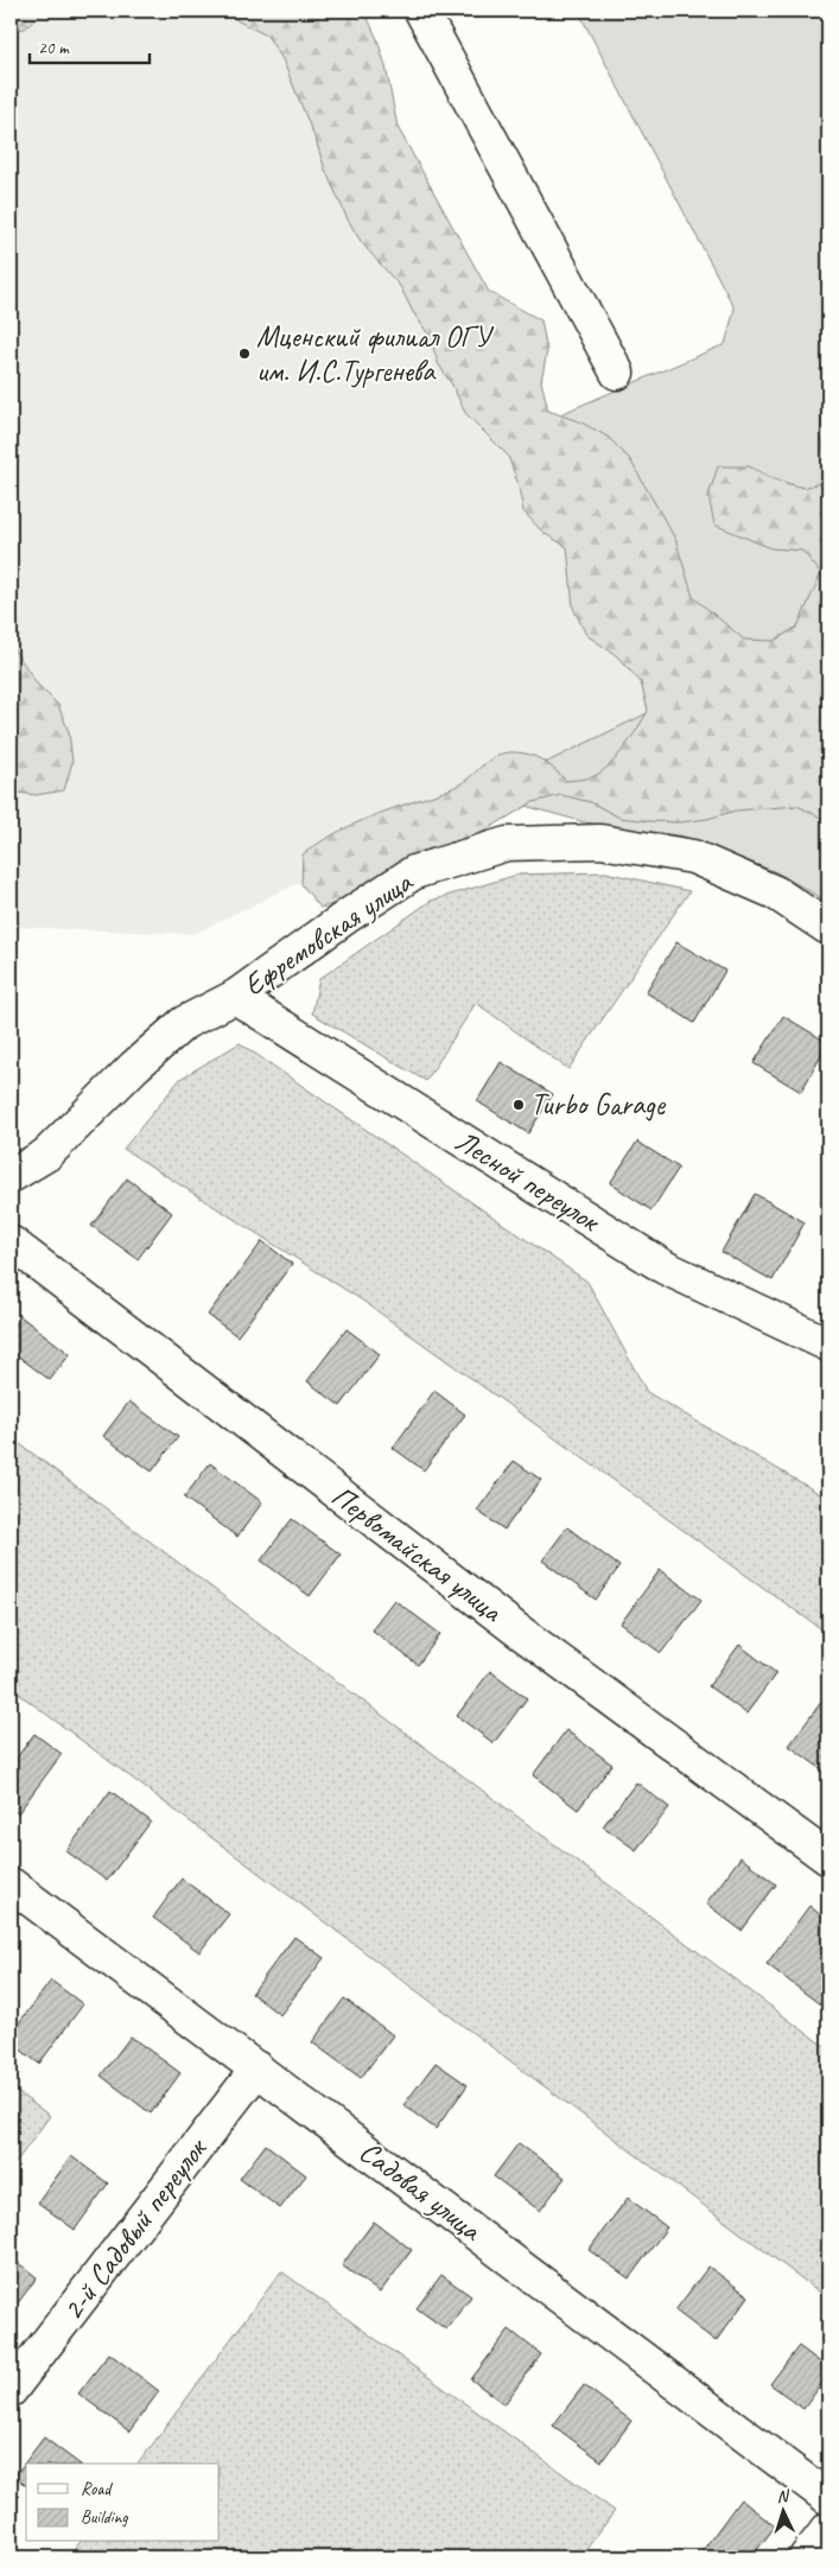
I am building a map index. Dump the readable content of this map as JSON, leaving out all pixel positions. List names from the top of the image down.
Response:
{
  "streets": {
    "street": [
      "Ефремовская улица",
      "Лесной переулок",
      "Первомайская улица",
      "Садовая улица",
      "2-й Садовый переулок"
    ]
  },
  "crossings": [
    ["Ефремовская улица", "Лесной переулок"],
    ["Садовая улица", "2-й Садовый переулок"]
  ],
  "places": ["Мценский филиал ОГУ им. И.С.Тургенева", "Turbo Garage"],
  "legend": ["Road", "Building"],
  "scale_bar": "20 m",
  "north": "top"
}
